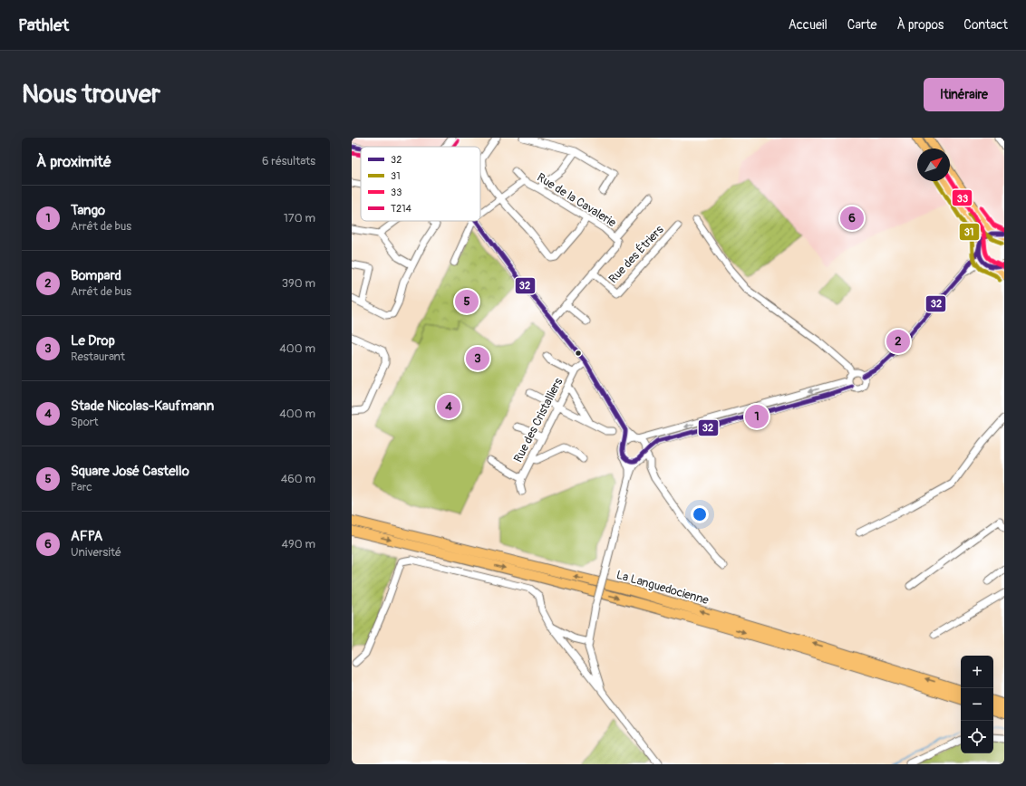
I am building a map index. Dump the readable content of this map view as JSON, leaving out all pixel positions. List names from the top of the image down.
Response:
{
  "streets": {
    "highway": ["La Languedocienne"],
    "street": ["Rue de la Cavalerie", "Rue des Étriers", "Rue des Cristalliers"]
  },
  "crossings": [
    ["Rue de la Cavalerie", "Rue des Étriers"]
  ],
  "lines": [
    "transit line T214",
    "transit line 32",
    "transit line 33",
    "transit line 31"
  ],
  "legend": [
    "32",
    "31",
    "33",
    "T214"
  ],
  "north": "top right",
  "page": {
    "header": "Pathlet",
    "nav": [
      "Accueil",
      "Carte",
      "À propos",
      "Contact"
    ],
    "buttons": "Itinéraire",
    "title": "Nous trouver",
    "heading": ["À proximité", "6 résultats"],
    "list": [
      {
        "mark": "1",
        "name": "Tango",
        "note": "Arrêt de bus",
        "value": "170 m"
      },
      {
        "mark": "2",
        "name": "Bompard",
        "note": "Arrêt de bus",
        "value": "390 m"
      },
      {
        "mark": "3",
        "name": "Le Drop",
        "note": "Restaurant",
        "value": "400 m"
      },
      {
        "mark": "4",
        "name": "Stade Nicolas-Kaufmann",
        "note": "Sport",
        "value": "400 m"
      },
      {
        "mark": "5",
        "name": "Square José Castello",
        "note": "Parc",
        "value": "460 m"
      },
      {
        "mark": "6",
        "name": "AFPA",
        "note": "Université",
        "value": "490 m"
      }
    ],
    "pins": [
      "6",
      "5",
      "2",
      "3",
      "4",
      "1"
    ],
    "map_buttons": ["+", "−"]
  }
}
